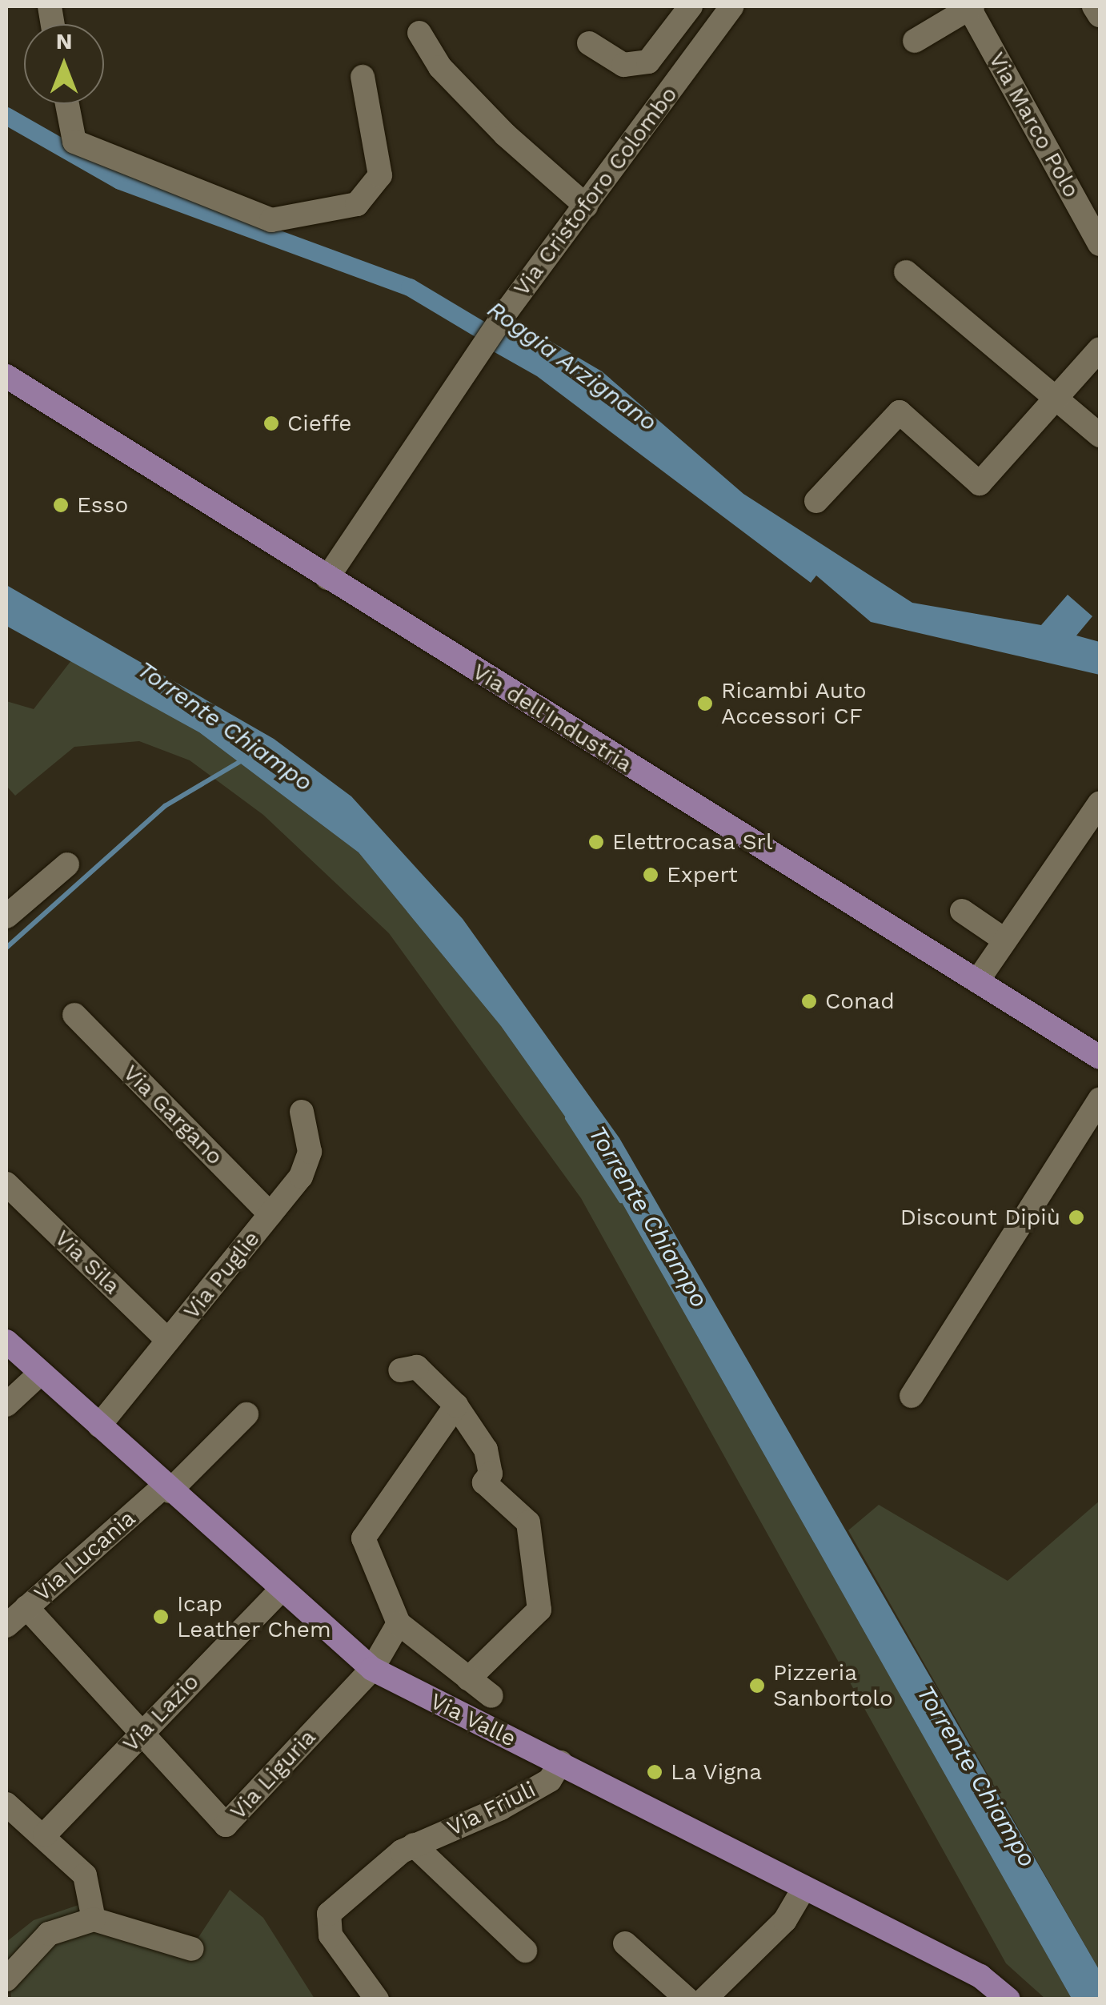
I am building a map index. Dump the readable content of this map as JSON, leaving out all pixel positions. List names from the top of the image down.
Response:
{
  "streets": {
    "main road": ["Via dell'Industria", "Via Valle"],
    "street": [
      "Via Marco Polo",
      "Via Cristoforo Colombo",
      "Via Gargano",
      "Via Sila",
      "Via Puglie",
      "Via Lucania",
      "Via Lazio",
      "Via Liguria",
      "Via Friuli"
    ]
  },
  "crossings": [
    ["Via Cristoforo Colombo", "Via dell'Industria"],
    ["Via Gargano", "Via Puglie"],
    ["Via Sila", "Via Puglie"],
    ["Via Puglie", "Via Valle"],
    ["Via Lucania", "Via Valle"],
    ["Via Lazio", "Via Valle"],
    ["Via Lazio", "Via Liguria"],
    ["Via Valle", "Via Liguria"],
    ["Via Valle", "Via Friuli"]
  ],
  "water": ["Roggia Arzignano", "Torrente Chiampo"],
  "places": [
    "Cieffe",
    "Esso",
    "Ricambi Auto Accessori CF",
    "Elettrocasa Srl",
    "Expert",
    "Conad",
    "Discount Dipiù",
    "Icap Leather Chem",
    "Pizzeria Sanbortolo",
    "La Vigna"
  ],
  "north": "top"
}
